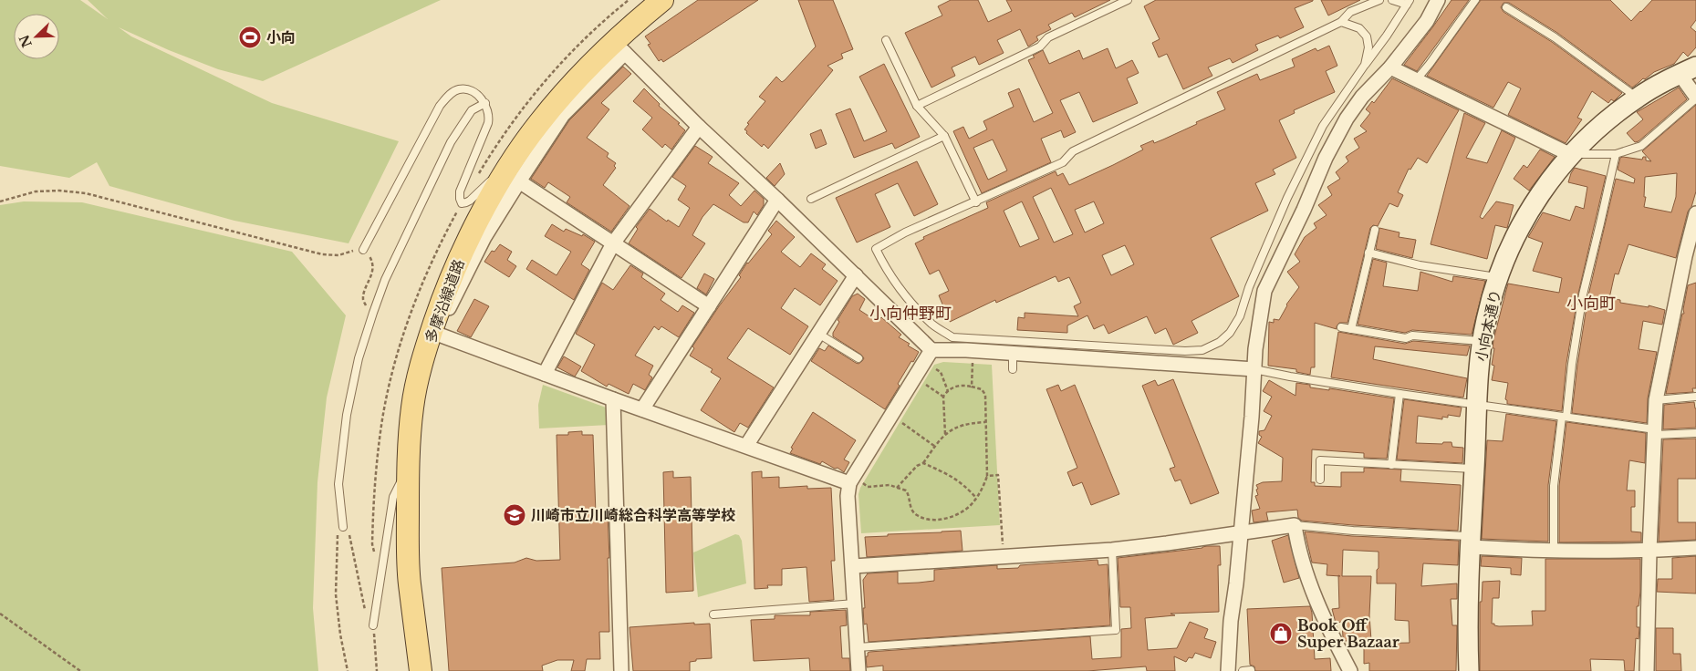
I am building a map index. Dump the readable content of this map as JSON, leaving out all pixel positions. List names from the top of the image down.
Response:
{
  "streets": {
    "main road": ["多摩沿線道路"],
    "street": ["小向本通り"]
  },
  "districts": ["小向町", "小向仲野町"],
  "places": {
    "sports": ["小向"],
    "school or university": ["川崎市立川崎総合科学高等学校"],
    "shop": ["Book Off Super Bazaar"]
  },
  "north": "bottom left"
}
